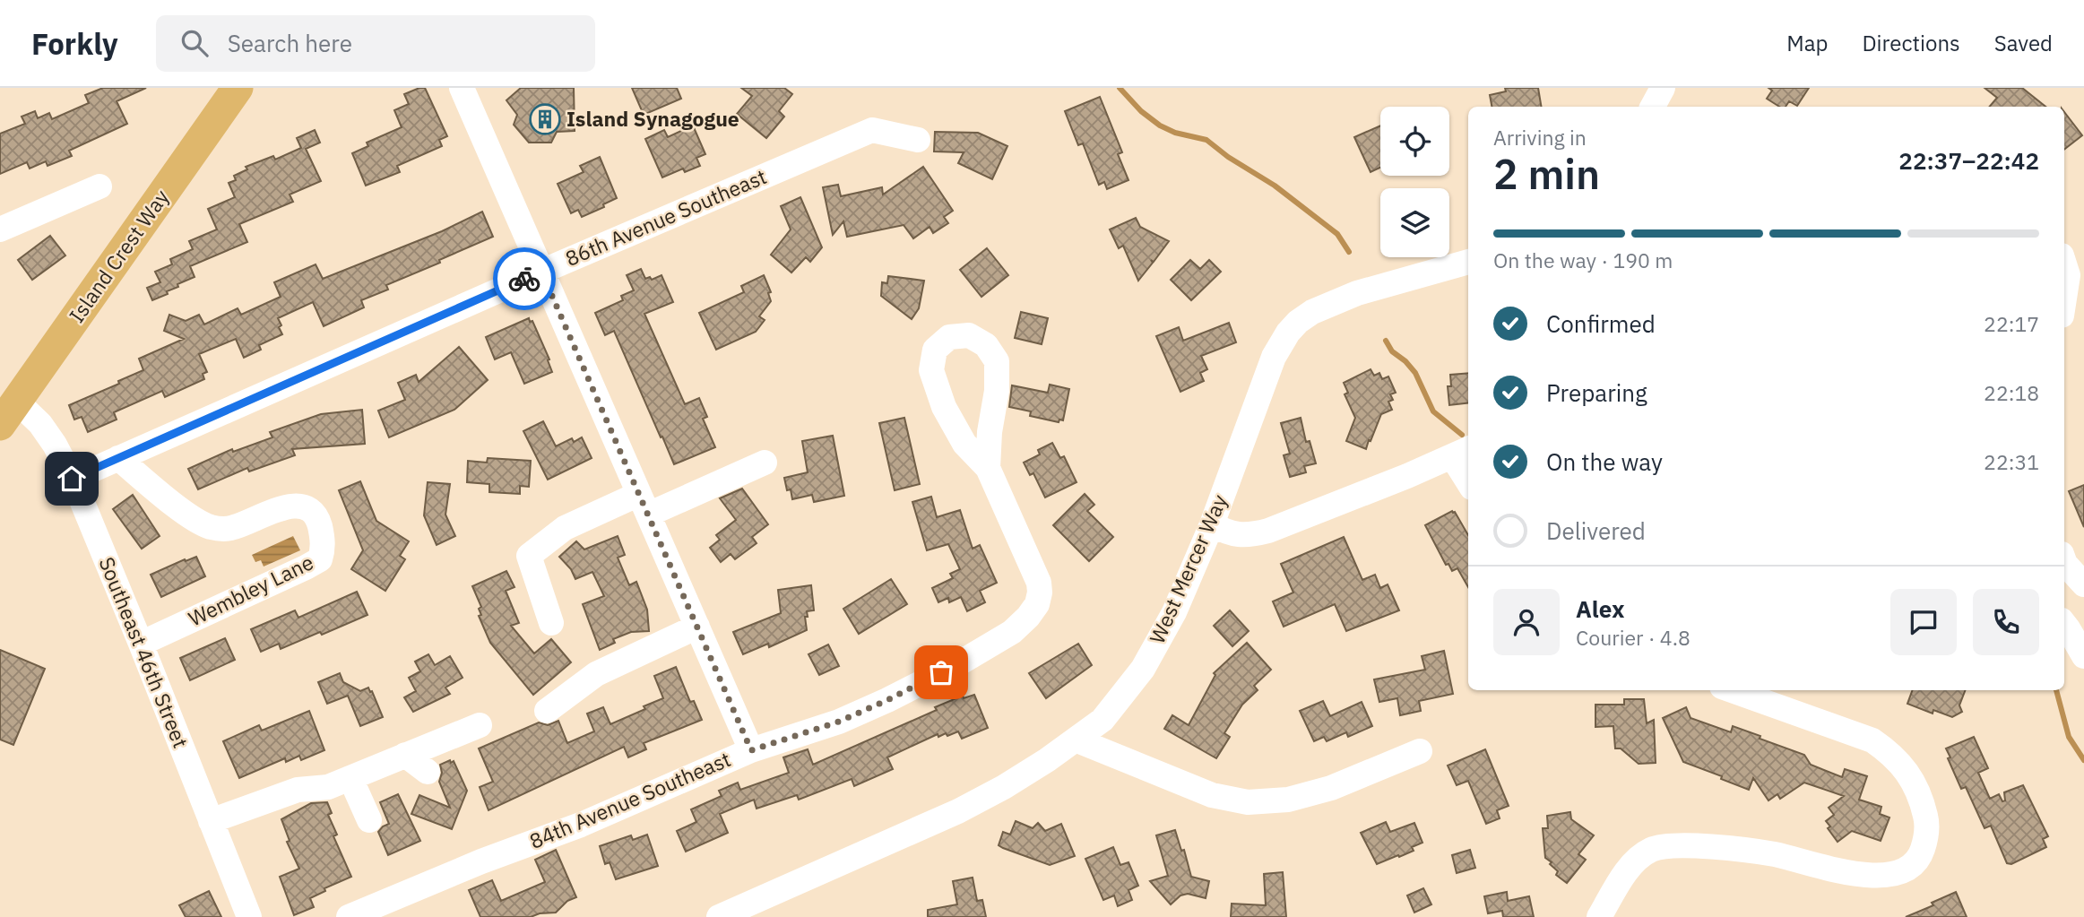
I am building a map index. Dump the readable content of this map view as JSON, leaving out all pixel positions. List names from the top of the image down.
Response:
{
  "streets": {
    "main road": ["Island Crest Way"],
    "street": [
      "86th Avenue Southeast",
      "West Mercer Way",
      "Wembley Lane",
      "Southeast 46th Street",
      "84th Avenue Southeast"
    ]
  },
  "crossings": [
    ["86th Avenue Southeast", "Wembley Lane"],
    ["86th Avenue Southeast", "Southeast 46th Street"],
    ["Island Crest Way", "Southeast 46th Street"],
    ["Wembley Lane", "Southeast 46th Street"]
  ],
  "places": {
    "building": ["Island Synagogue"]
  },
  "page": {
    "header": "Forkly",
    "search": "Search here",
    "nav": ["Map", "Directions", "Saved"],
    "heading": ["2 min", "Arriving in", "22:37–22:42"],
    "panel": ["Alex", "Courier · 4.8"],
    "bar": "On the way · 190 m",
    "list": [
      ["Confirmed", "22:17"],
      ["Preparing", "22:18"],
      ["On the way", "22:31"],
      "Delivered"
    ]
  }
}
